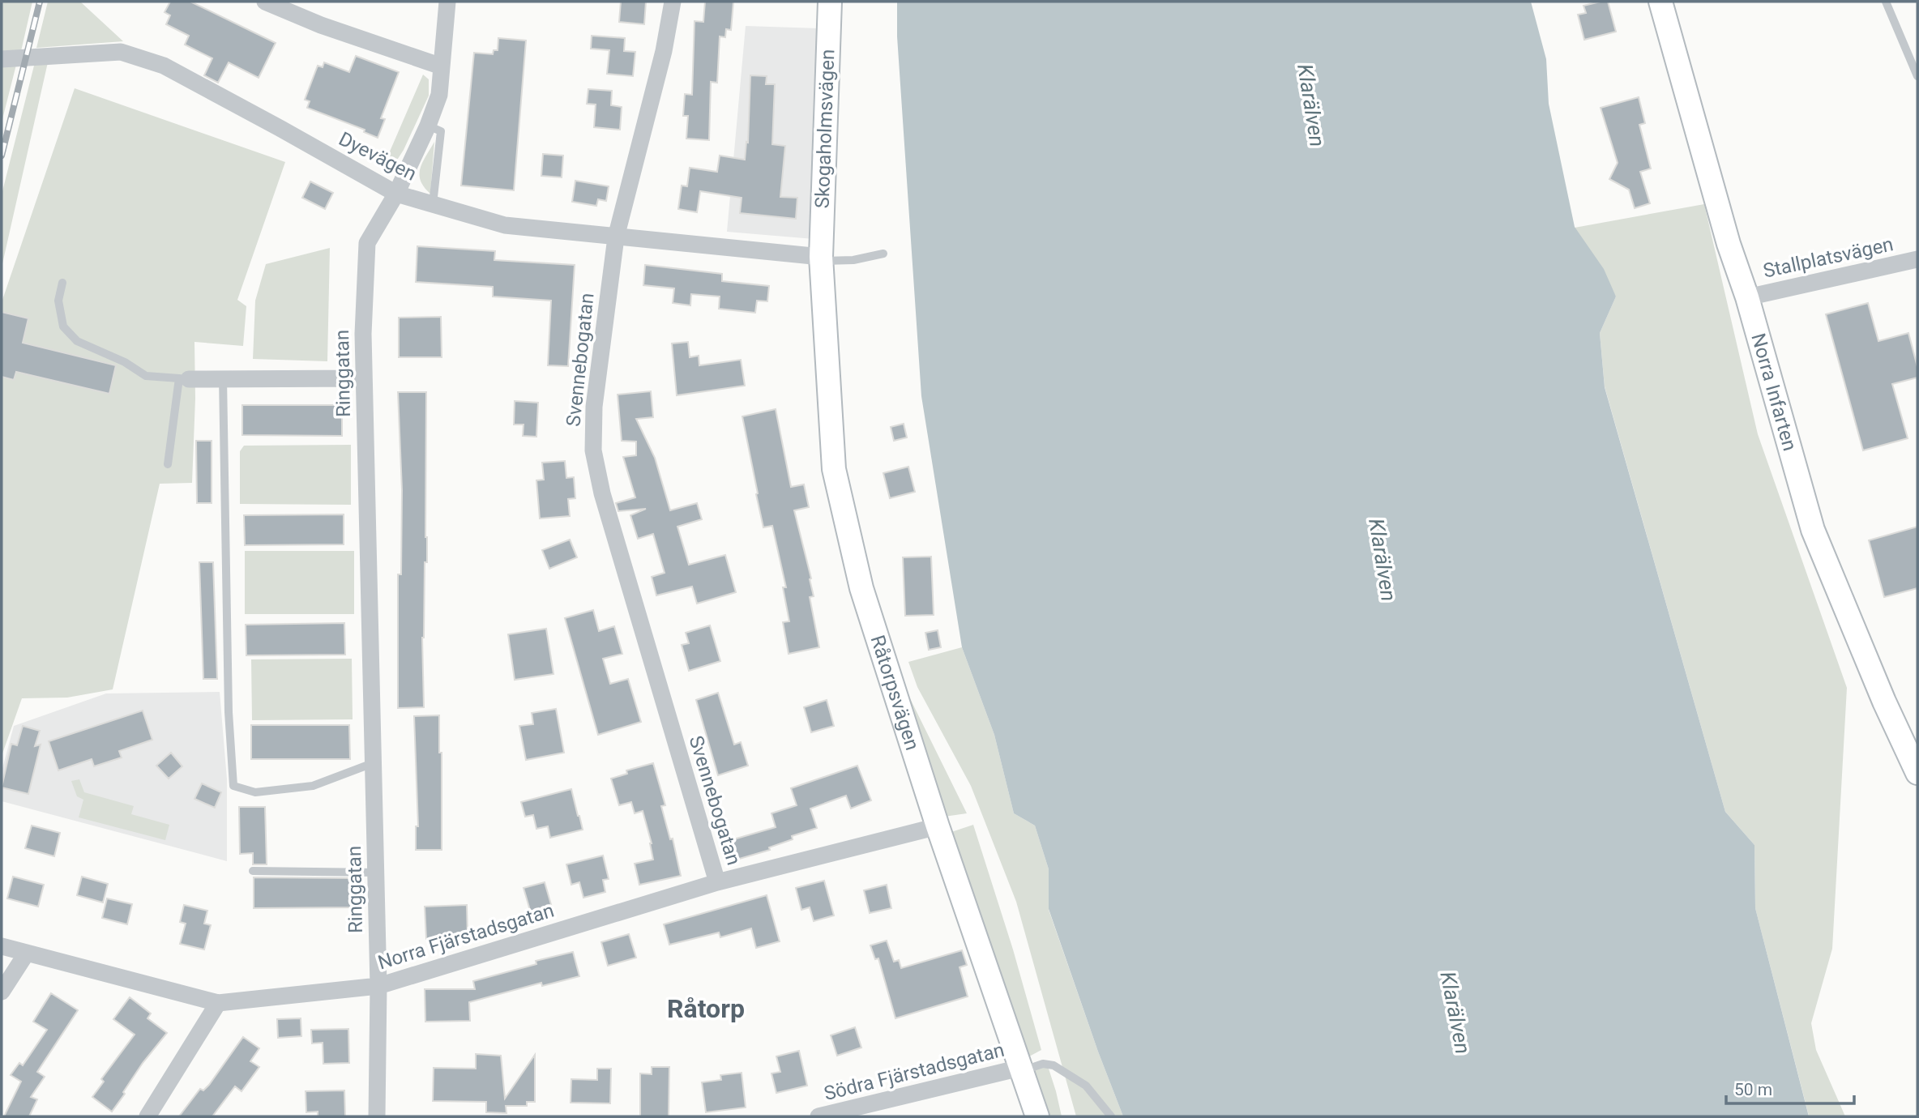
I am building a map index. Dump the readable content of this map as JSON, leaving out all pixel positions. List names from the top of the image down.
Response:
{
  "streets": {
    "street": [
      "Skogaholmsvägen",
      "Dyevägen",
      "Stallplatsvägen",
      "Svennebogatan",
      "Ringgatan",
      "Norra Infarten",
      "Råtorpsvägen",
      "Norra Fjärstadsgatan",
      "Södra Fjärstadsgatan"
    ]
  },
  "crossings": [
    ["Skogaholmsvägen", "Dyevägen"],
    ["Skogaholmsvägen", "Råtorpsvägen"],
    ["Dyevägen", "Svennebogatan"],
    ["Dyevägen", "Ringgatan"],
    ["Dyevägen", "Råtorpsvägen"],
    ["Stallplatsvägen", "Norra Infarten"],
    ["Svennebogatan", "Norra Fjärstadsgatan"],
    ["Ringgatan", "Norra Fjärstadsgatan"],
    ["Råtorpsvägen", "Norra Fjärstadsgatan"],
    ["Råtorpsvägen", "Södra Fjärstadsgatan"]
  ],
  "districts": ["Råtorp"],
  "water": ["Klarälven"],
  "scale_bar": "50 m"
}
